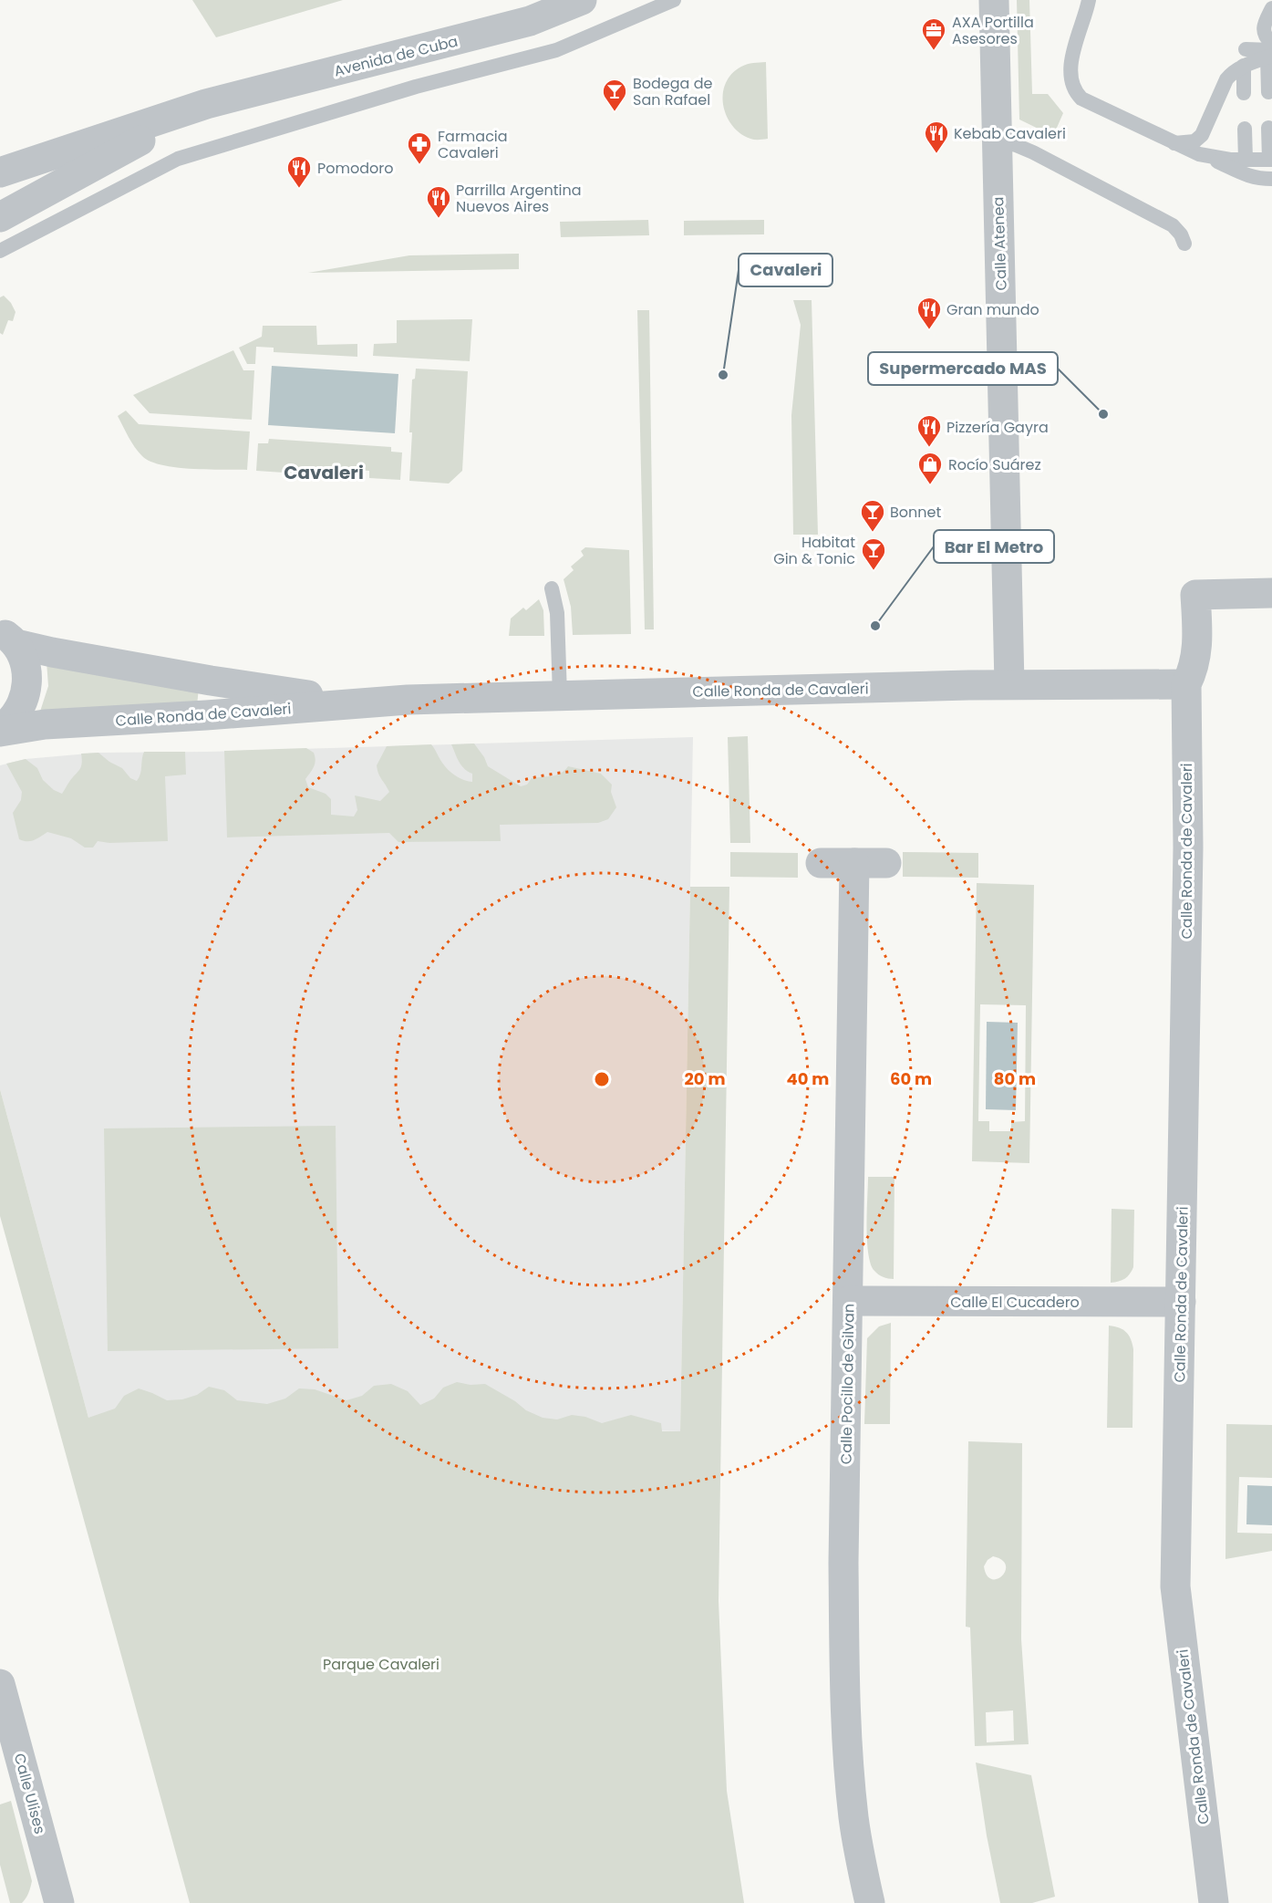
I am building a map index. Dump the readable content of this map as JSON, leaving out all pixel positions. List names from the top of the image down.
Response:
{
  "streets": {
    "street": [
      "Avenida de Cuba",
      "Calle Atenea",
      "Calle Ronda de Cavaleri",
      "Calle El Cucadero",
      "Calle Pocillo de Gilvan",
      "Calle Ulises"
    ]
  },
  "crossings": [
    ["Calle Atenea", "Calle Ronda de Cavaleri"],
    ["Calle Ronda de Cavaleri", "Calle El Cucadero"],
    ["Calle El Cucadero", "Calle Pocillo de Gilvan"]
  ],
  "districts": ["Cavaleri"],
  "parks": ["Parque Cavaleri"],
  "places": {
    "office": ["AXA Portilla Asesores"],
    "bar": ["Bodega de San Rafael", "Bonnet", "Habitat Gin & Tonic"],
    "restaurant": [
      "Kebab Cavaleri",
      "Pomodoro",
      "Parrilla Argentina Nuevos Aires",
      "Gran mundo",
      "Pizzería Gayra"
    ],
    "pharmacy": ["Farmacia Cavaleri"],
    "other": ["Cavaleri", "Supermercado MAS", "Bar El Metro"],
    "shop": ["Rocío Suárez"]
  },
  "rings": [
    "20 m",
    "40 m",
    "60 m",
    "80 m"
  ]
}
